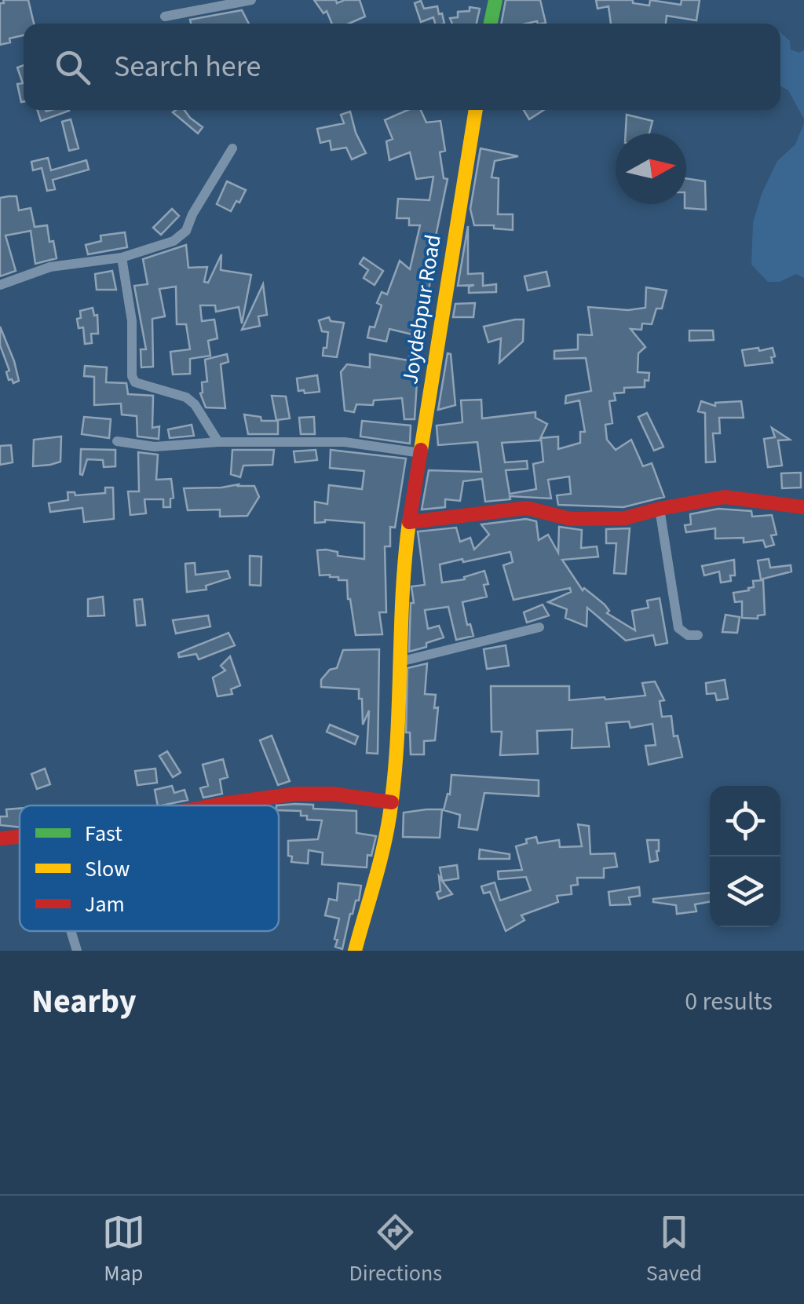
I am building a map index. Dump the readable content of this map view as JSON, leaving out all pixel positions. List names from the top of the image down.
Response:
{
  "streets": {
    "main road": ["Joydebpur Road"]
  },
  "legend": ["Fast", "Slow", "Jam"],
  "north": "right",
  "page": {
    "search": "Search here",
    "heading": ["Nearby", "0 results"],
    "nav": ["Map", "Directions", "Saved"]
  }
}
